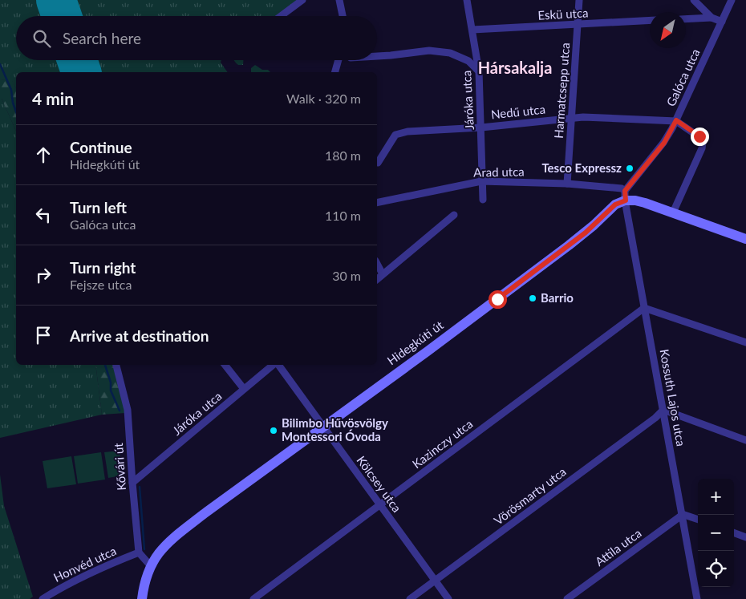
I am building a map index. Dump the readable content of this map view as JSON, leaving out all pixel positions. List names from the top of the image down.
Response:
{
  "streets": {
    "main road": ["Hidegkúti út"],
    "street": [
      "Eskü utca",
      "Galóca utca",
      "Harmatcsepp utca",
      "Járóka utca",
      "Nedű utca",
      "Arad utca",
      "Kossuth Lajos utca",
      "Kazinczy utca",
      "Kővári út",
      "Kölcsey utca",
      "Vörösmarty utca",
      "Attila utca",
      "Honvéd utca"
    ]
  },
  "crossings": [
    ["Eskü utca", "Harmatcsepp utca"],
    ["Eskü utca", "Járóka utca"],
    ["Galóca utca", "Nedű utca"],
    ["Galóca utca", "Arad utca"],
    ["Galóca utca", "Hidegkúti út"],
    ["Galóca utca", "Kossuth Lajos utca"],
    ["Harmatcsepp utca", "Nedű utca"],
    ["Harmatcsepp utca", "Arad utca"],
    ["Járóka utca", "Nedű utca"],
    ["Járóka utca", "Arad utca"],
    ["Járóka utca", "Kővári út"],
    ["Arad utca", "Hidegkúti út"],
    ["Arad utca", "Kossuth Lajos utca"],
    ["Hidegkúti út", "Kossuth Lajos utca"],
    ["Hidegkúti út", "Kölcsey utca"],
    ["Kossuth Lajos utca", "Kazinczy utca"],
    ["Kossuth Lajos utca", "Vörösmarty utca"],
    ["Kossuth Lajos utca", "Attila utca"],
    ["Kazinczy utca", "Kölcsey utca"],
    ["Kővári út", "Honvéd utca"],
    ["Kölcsey utca", "Vörösmarty utca"]
  ],
  "districts": ["Hársakalja"],
  "places": ["Tesco Expressz", "Barrio", "Bilimbo Hűvösvölgy Montessori Óvoda"],
  "north": "bottom left",
  "page": {
    "search": "Search here",
    "heading": ["4 min", "Walk · 320 m"],
    "list": [
      ["Continue", "Hidegkúti út", "180 m"],
      ["Turn left", "Galóca utca", "110 m"],
      ["Turn right", "Fejsze utca", "30 m"],
      "Arrive at destination"
    ],
    "map_buttons": ["+", "−"]
  }
}
